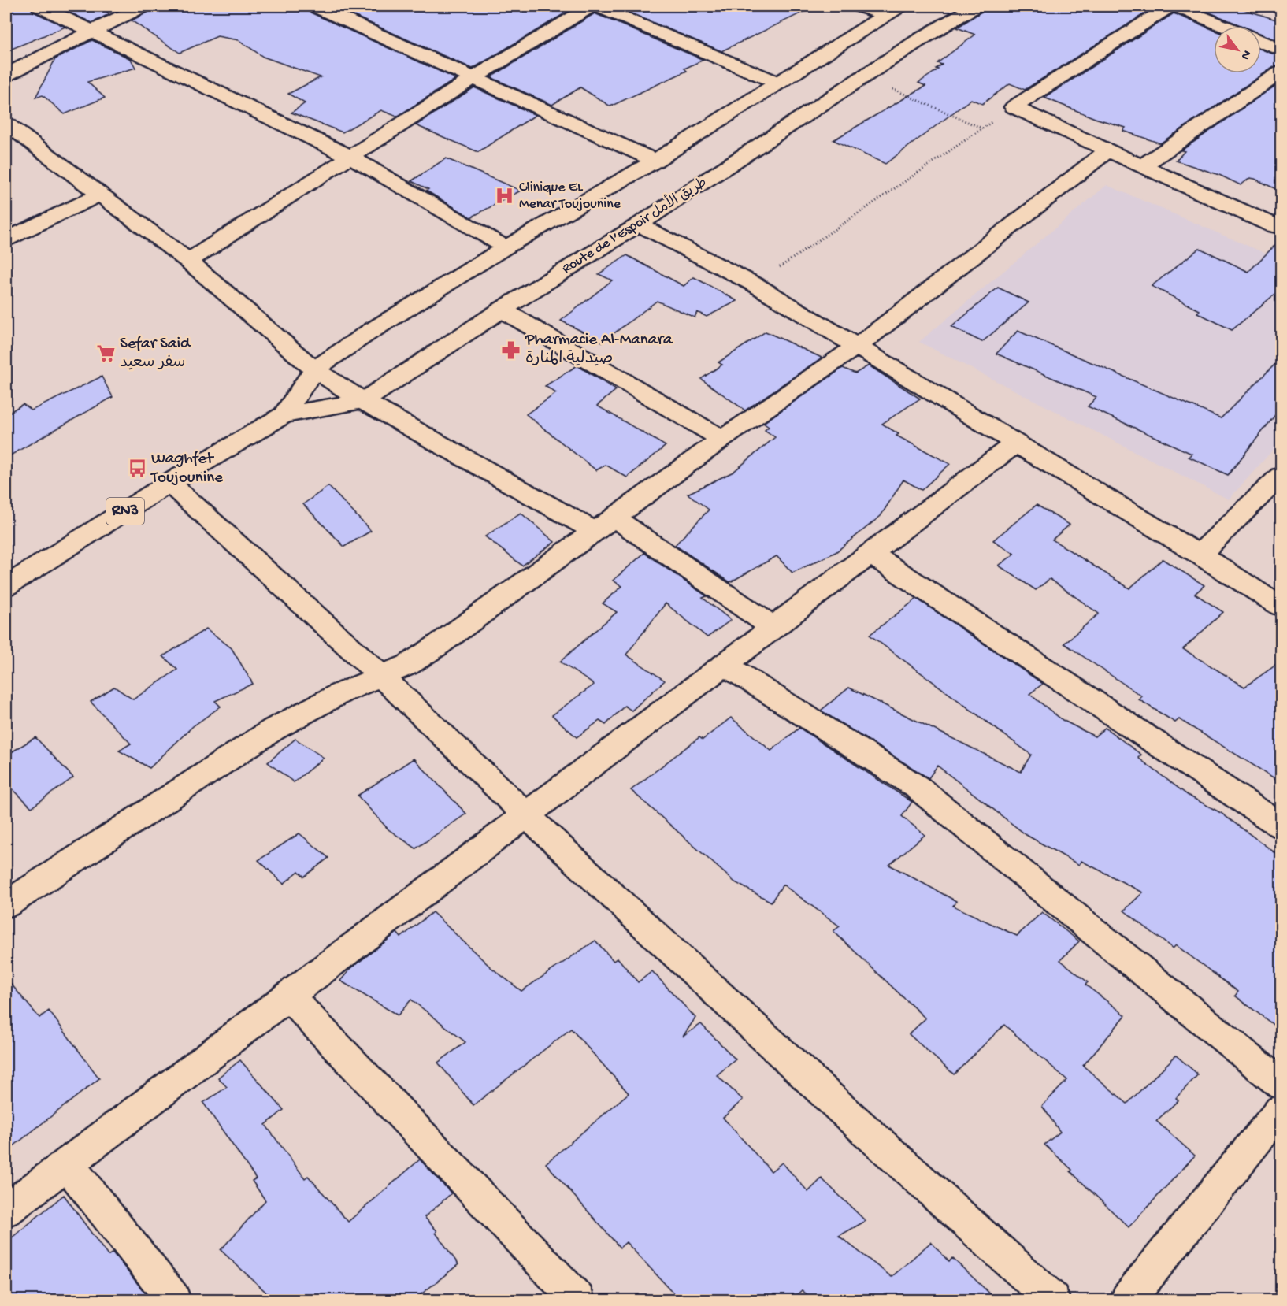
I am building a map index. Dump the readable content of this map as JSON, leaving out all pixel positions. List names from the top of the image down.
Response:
{
  "streets": {
    "main road": ["Route de l’Espoir طريق الأمل", "RN3"]
  },
  "places": {
    "hospital": ["Clinique EL Menar Toujounine"],
    "pharmacy": ["Pharmacie Al-Manara صيدلية المنارة"],
    "supermarket": ["Sefar Said سفر سعيد"],
    "bus stop": ["Waghfet Toujounine"]
  },
  "north": "bottom right"
}
